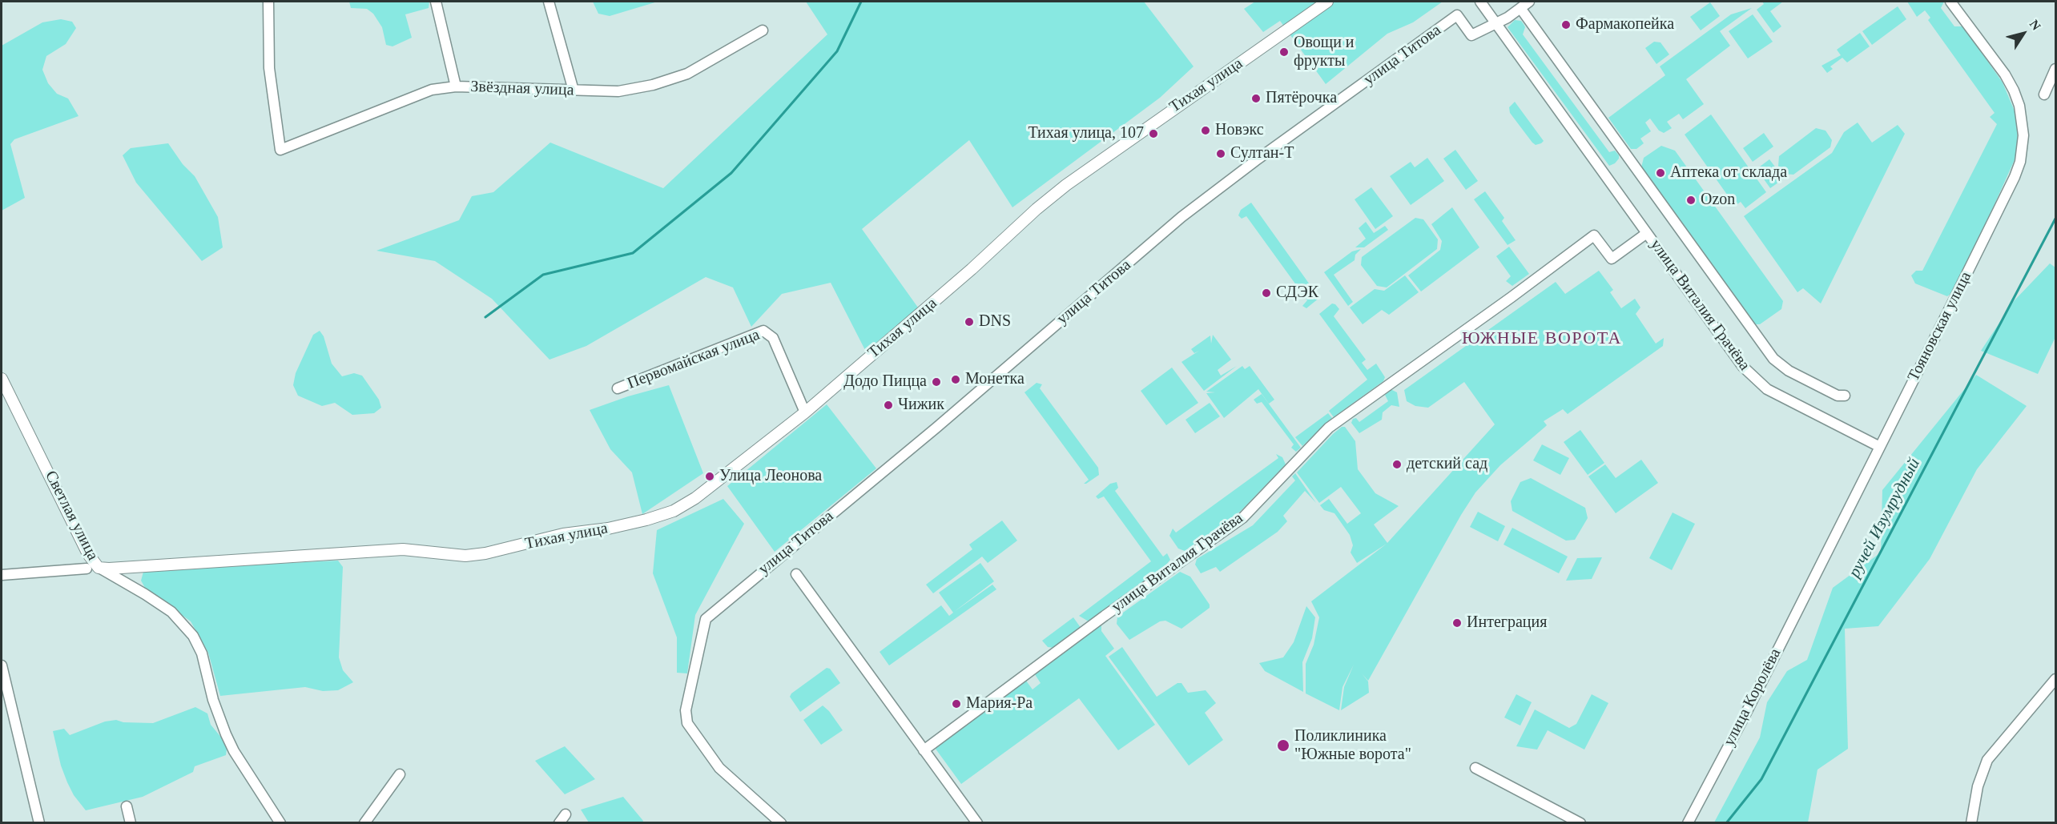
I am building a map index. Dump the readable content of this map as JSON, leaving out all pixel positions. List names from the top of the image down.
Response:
{
  "streets": {
    "street": [
      "улица Титова",
      "Тихая улица",
      "Звёздная улица",
      "улица Виталия Грачёва",
      "Тояновская улица",
      "Первомайская улица",
      "Светлая улица",
      "улица Королёва"
    ]
  },
  "crossings": [
    ["улица Титова", "улица Виталия Грачёва"],
    ["Тихая улица", "Первомайская улица"],
    ["Тихая улица", "Светлая улица"],
    ["улица Виталия Грачёва", "Тояновская улица"],
    ["Тояновская улица", "улица Королёва"]
  ],
  "districts": ["ЮЖНЫЕ ВОРОТА"],
  "water": ["ручей Изумрудный"],
  "places": [
    "Фармакопейка",
    "Овощи и фрукты",
    "Пятёрочка",
    "Новэкс",
    "Тихая улица, 107",
    "Султан-Т",
    "Аптека от склада",
    "Ozon",
    "СДЭК",
    "DNS",
    "Монетка",
    "Додо Пицца",
    "Чижик",
    "детский сад",
    "Улица Леонова",
    "Интеграция",
    "Мария-Ра",
    "Поликлиника \"Южные ворота\""
  ],
  "north": "top right"
}
